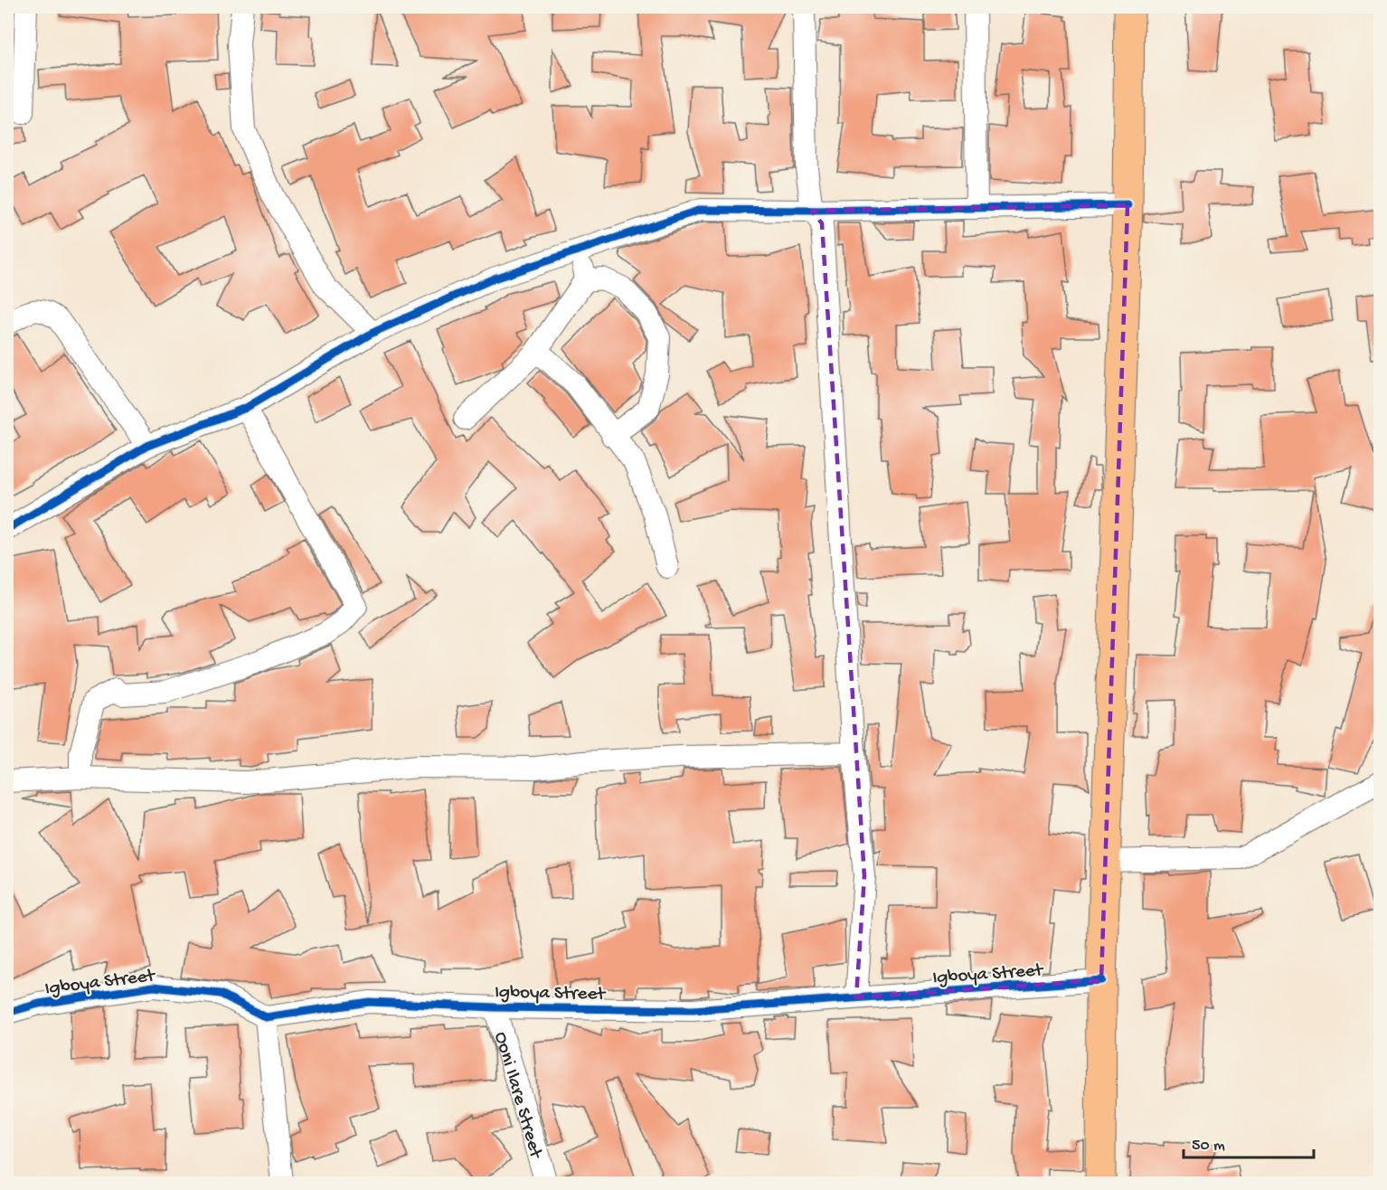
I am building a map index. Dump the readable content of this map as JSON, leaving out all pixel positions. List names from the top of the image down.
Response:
{
  "streets": {
    "street": ["Igboya Street", "Ooni Ilare Street"]
  },
  "crossings": [
    ["Igboya Street", "Ooni Ilare Street"]
  ],
  "scale_bar": "50 m"
}
